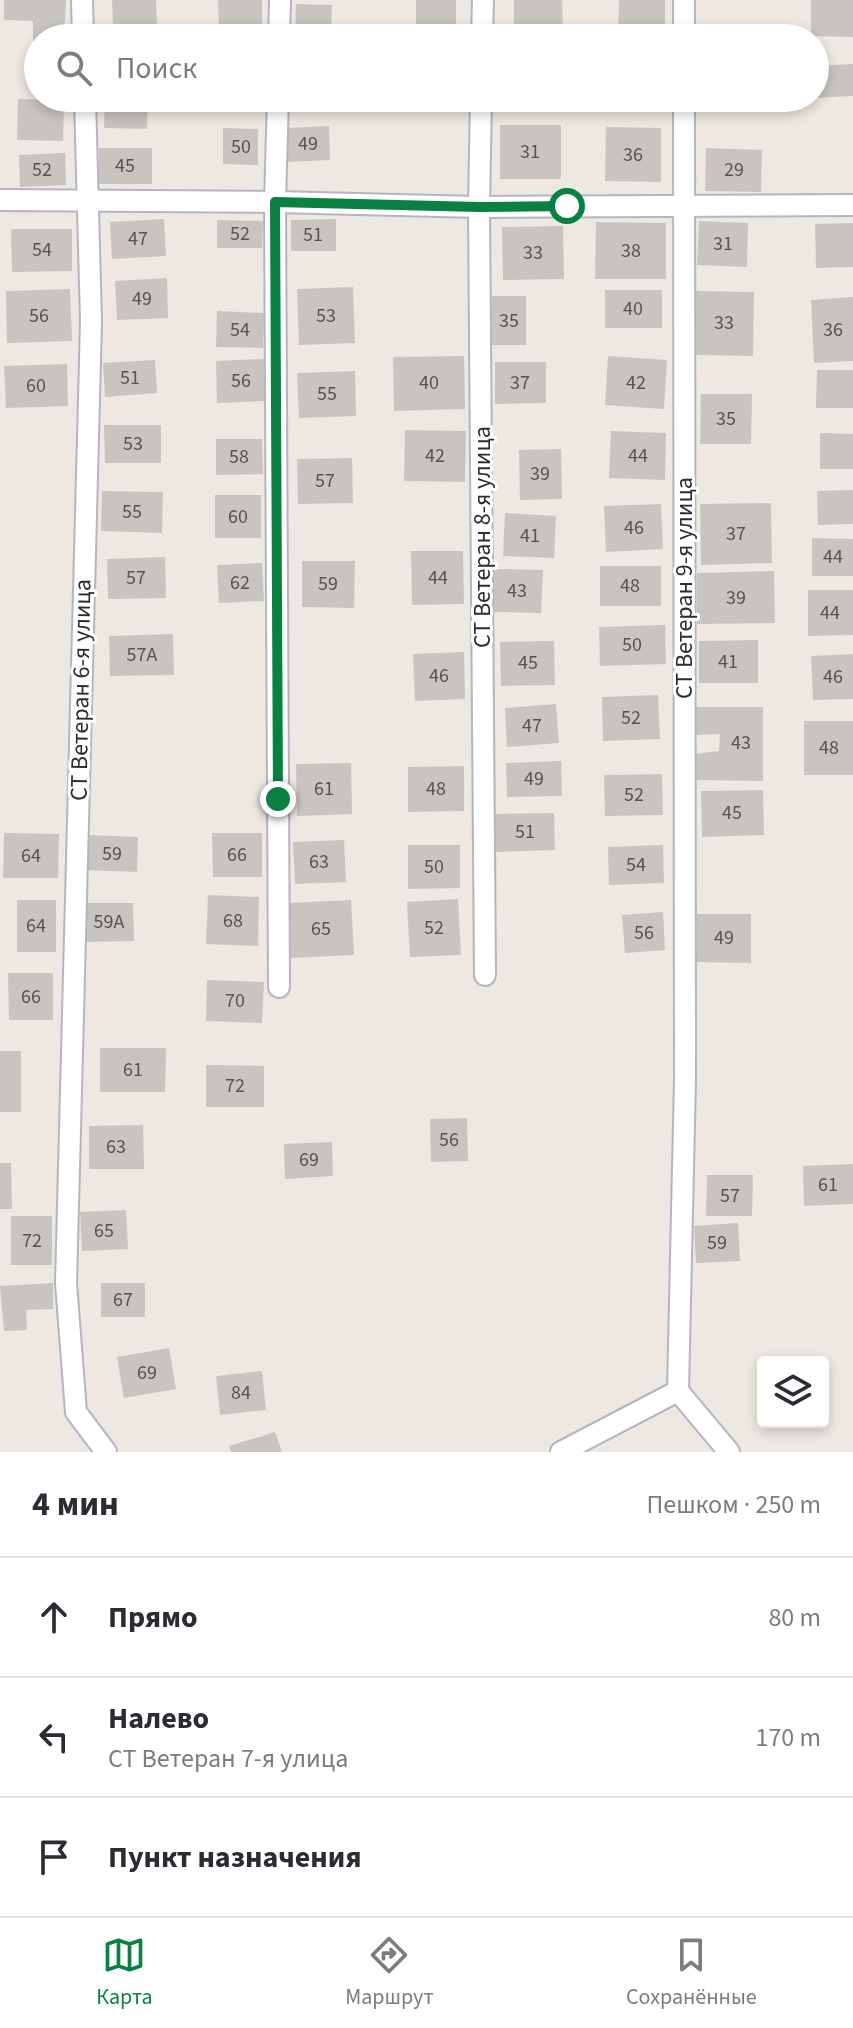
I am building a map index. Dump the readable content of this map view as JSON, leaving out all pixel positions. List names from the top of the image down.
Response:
{
  "streets": {
    "street": ["СТ Ветеран 8-я улица", "СТ Ветеран 9-я улица", "СТ Ветеран 6-я улица"]
  },
  "house_numbers": [
    "49",
    "50",
    "31",
    "36",
    "45",
    "52",
    "29",
    "52",
    "51",
    "47",
    "31",
    "54",
    "38",
    "33",
    "49",
    "40",
    "56",
    "53",
    "35",
    "33",
    "54",
    "36",
    "51",
    "56",
    "40",
    "37",
    "42",
    "60",
    "55",
    "35",
    "53",
    "42",
    "44",
    "58",
    "39",
    "57",
    "55",
    "60",
    "46",
    "37",
    "41",
    "44",
    "57",
    "44",
    "62",
    "59",
    "48",
    "43",
    "39",
    "44",
    "50",
    "57А",
    "41",
    "45",
    "46",
    "46",
    "52",
    "47",
    "43",
    "48",
    "49",
    "61",
    "48",
    "52",
    "45",
    "51",
    "59",
    "66",
    "64",
    "63",
    "54",
    "50",
    "68",
    "59А",
    "64",
    "52",
    "65",
    "56",
    "49",
    "66",
    "70",
    "61",
    "72",
    "56",
    "63",
    "69",
    "61",
    "57",
    "65",
    "72",
    "59",
    "67",
    "69",
    "84"
  ],
  "page": {
    "search": "Поиск",
    "heading": ["4 мин", "Пешком · 250 m"],
    "list": [
      ["Прямо", "80 m"],
      ["Налево", "СТ Ветеран 7-я улица", "170 m"],
      "Пункт назначения"
    ],
    "nav": ["Карта", "Маршрут", "Сохранённые"]
  }
}
